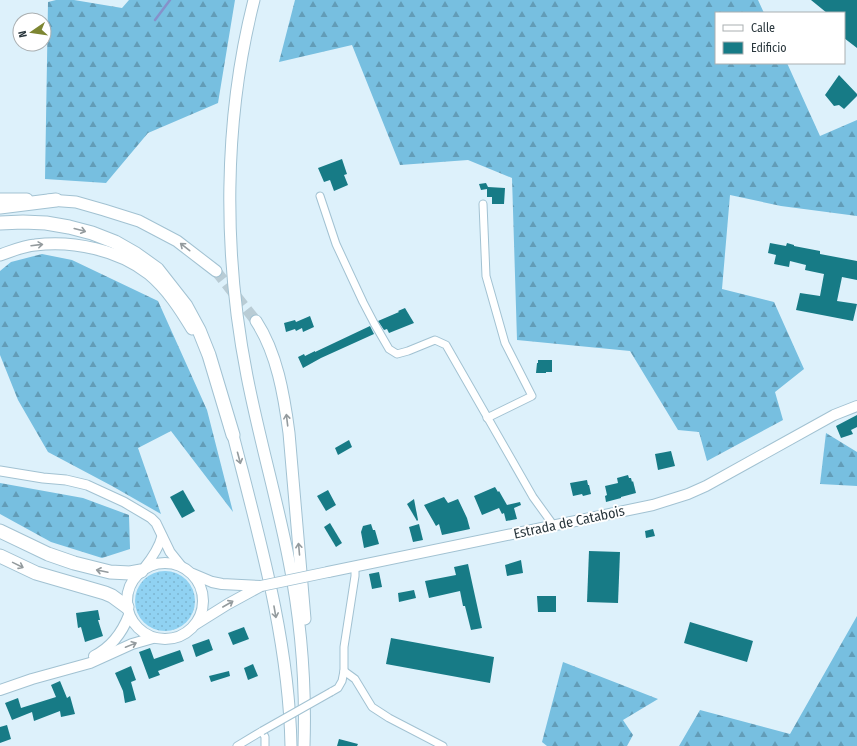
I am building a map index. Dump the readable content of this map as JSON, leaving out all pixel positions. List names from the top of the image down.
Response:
{
  "streets": {
    "main road": ["Estrada de Catabois"]
  },
  "legend": ["Calle", "Edificio"],
  "north": "left"
}
